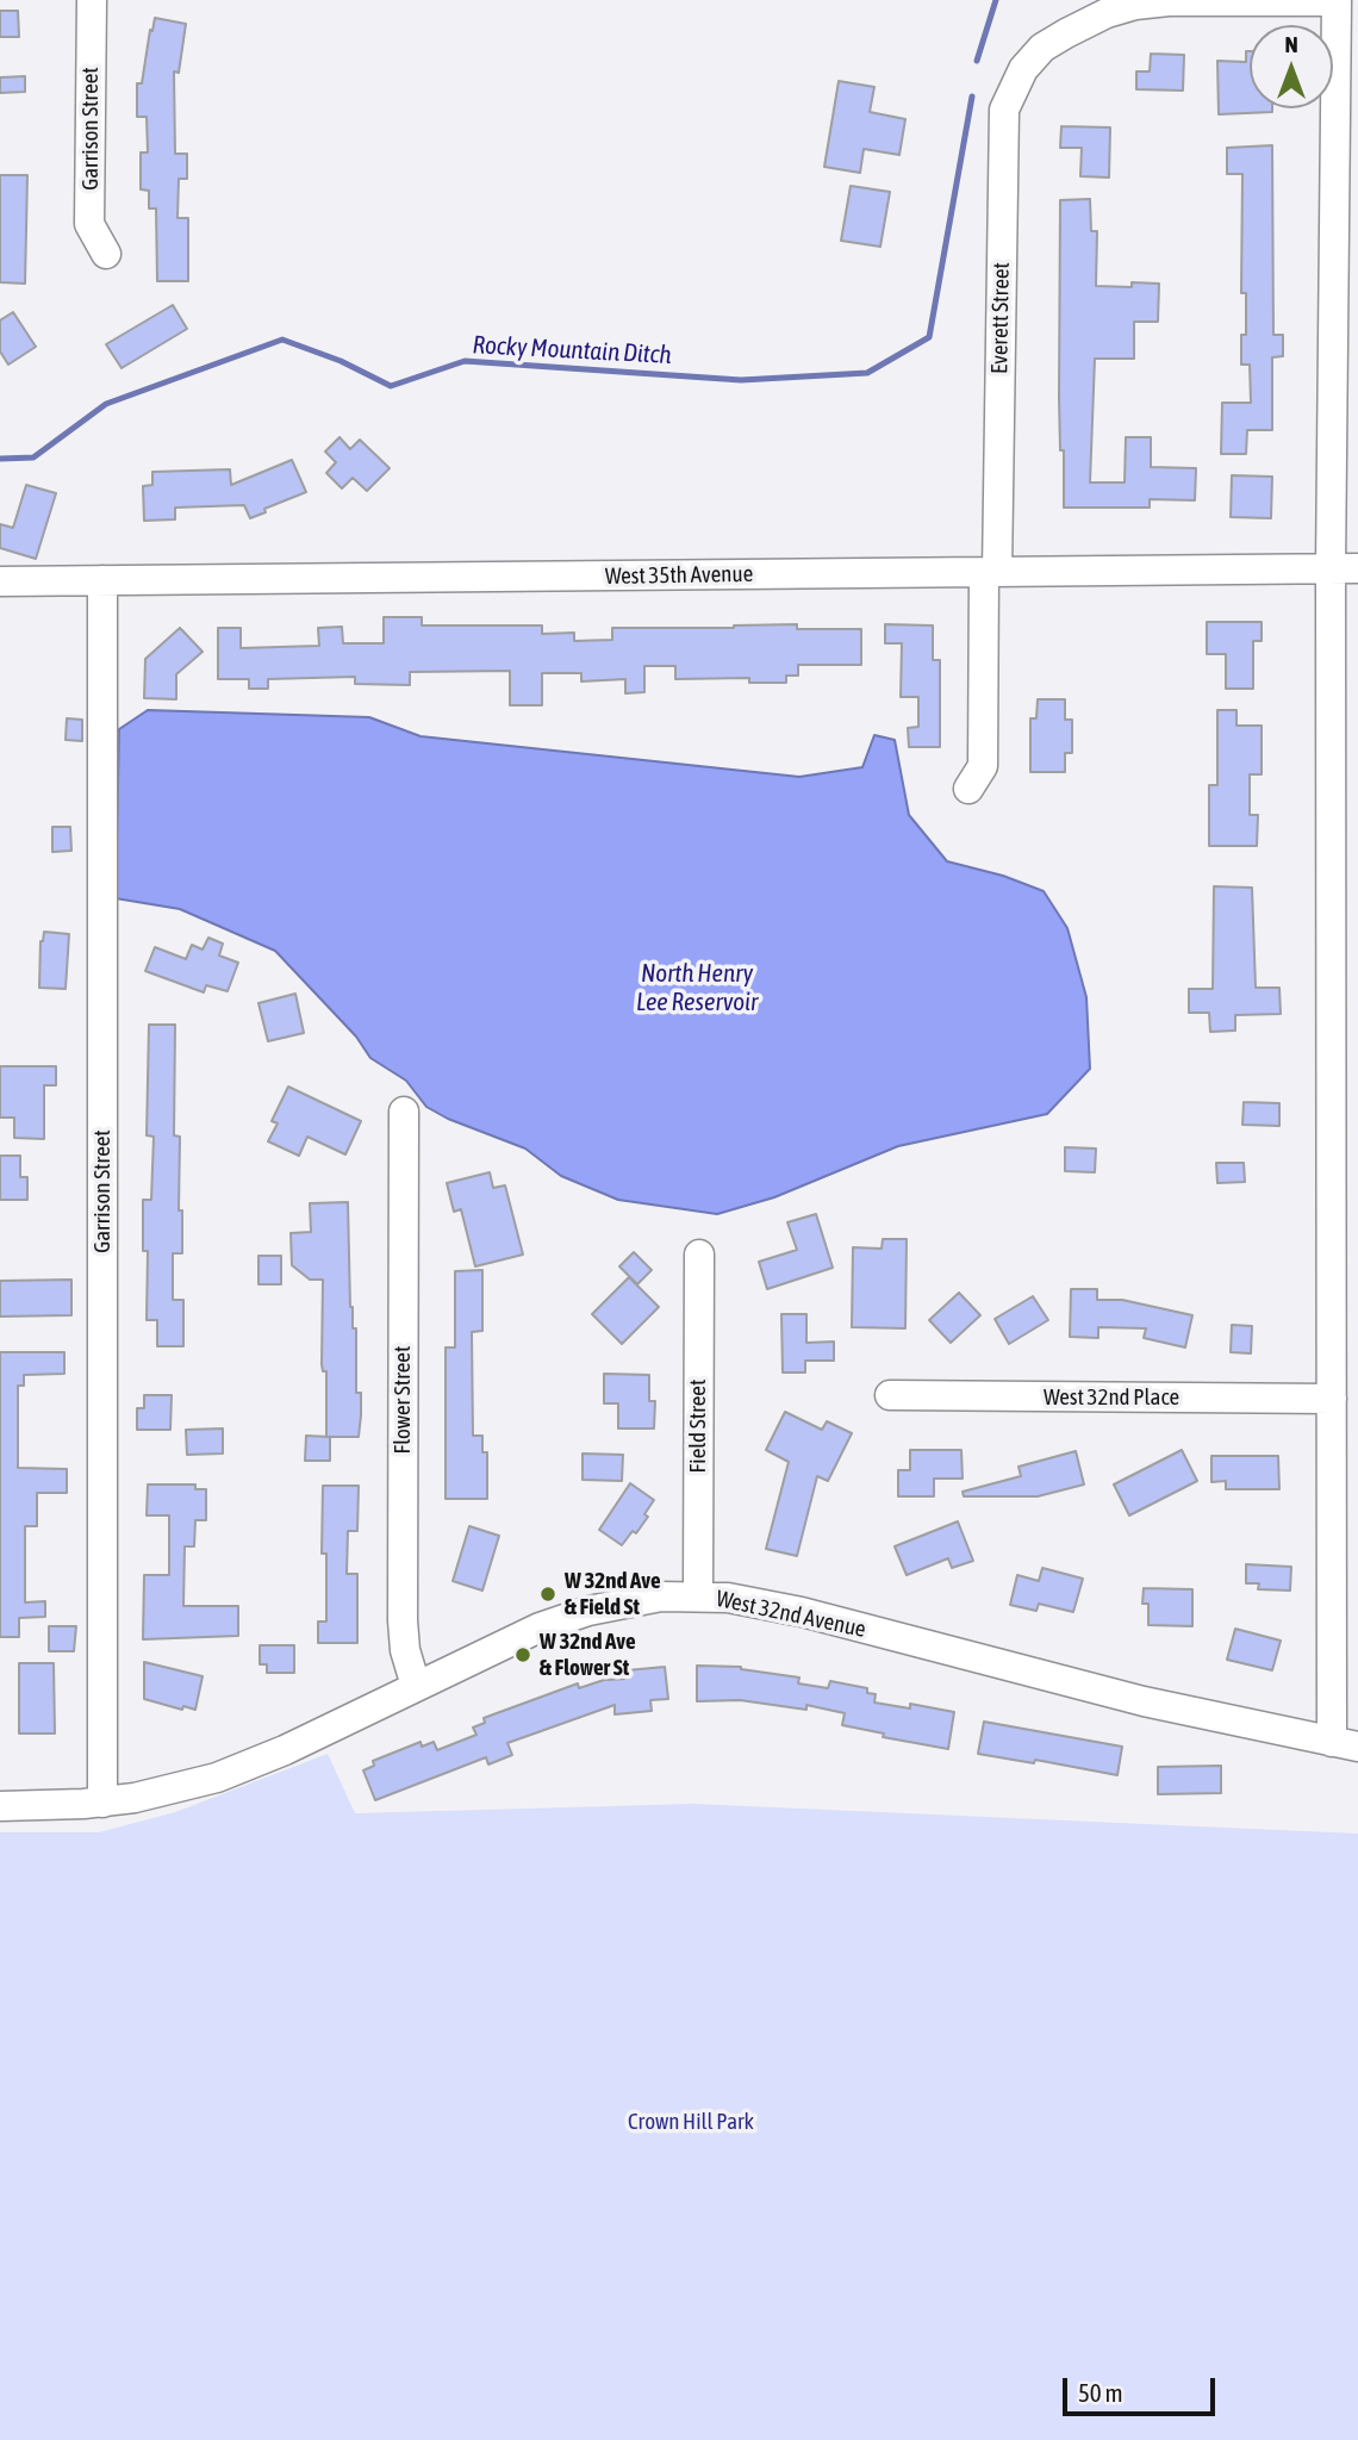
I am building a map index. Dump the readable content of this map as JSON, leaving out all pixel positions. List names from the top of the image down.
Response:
{
  "streets": {
    "street": [
      "Garrison Street",
      "Everett Street",
      "West 35th Avenue",
      "West 32nd Place",
      "Flower Street",
      "Field Street",
      "West 32nd Avenue"
    ]
  },
  "crossings": [
    ["Garrison Street", "West 35th Avenue"],
    ["Garrison Street", "West 32nd Avenue"],
    ["Everett Street", "West 35th Avenue"],
    ["Flower Street", "West 32nd Avenue"],
    ["Field Street", "West 32nd Avenue"]
  ],
  "water": ["Rocky Mountain Ditch", "North Henry Lee Reservoir"],
  "parks": ["Crown Hill Park"],
  "places": ["W 32nd Ave & Field St", "W 32nd Ave & Flower St"],
  "scale_bar": "50 m",
  "north": "top"
}
